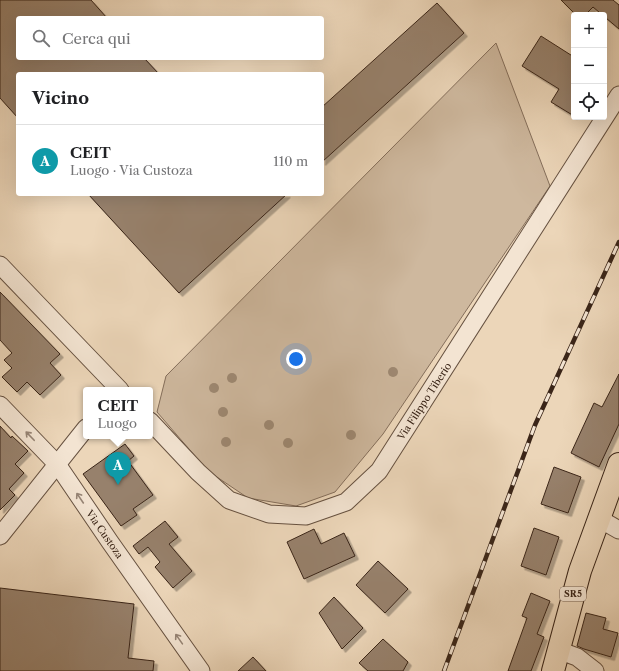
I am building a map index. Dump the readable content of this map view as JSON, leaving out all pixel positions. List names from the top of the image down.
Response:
{
  "streets": {
    "main road": ["SR5"],
    "street": ["Via Filippo Tiberio", "Via Custoza"]
  },
  "one_way": ["Via Custoza"],
  "page": {
    "map_buttons": ["+", "−"],
    "search": "Cerca qui",
    "heading": "Vicino",
    "list": [
      {
        "mark": "A",
        "name": "CEIT",
        "note": "Luogo · Via Custoza",
        "value": "110 m"
      }
    ],
    "popup": ["CEIT", "Luogo"],
    "pins": "A"
  }
}
